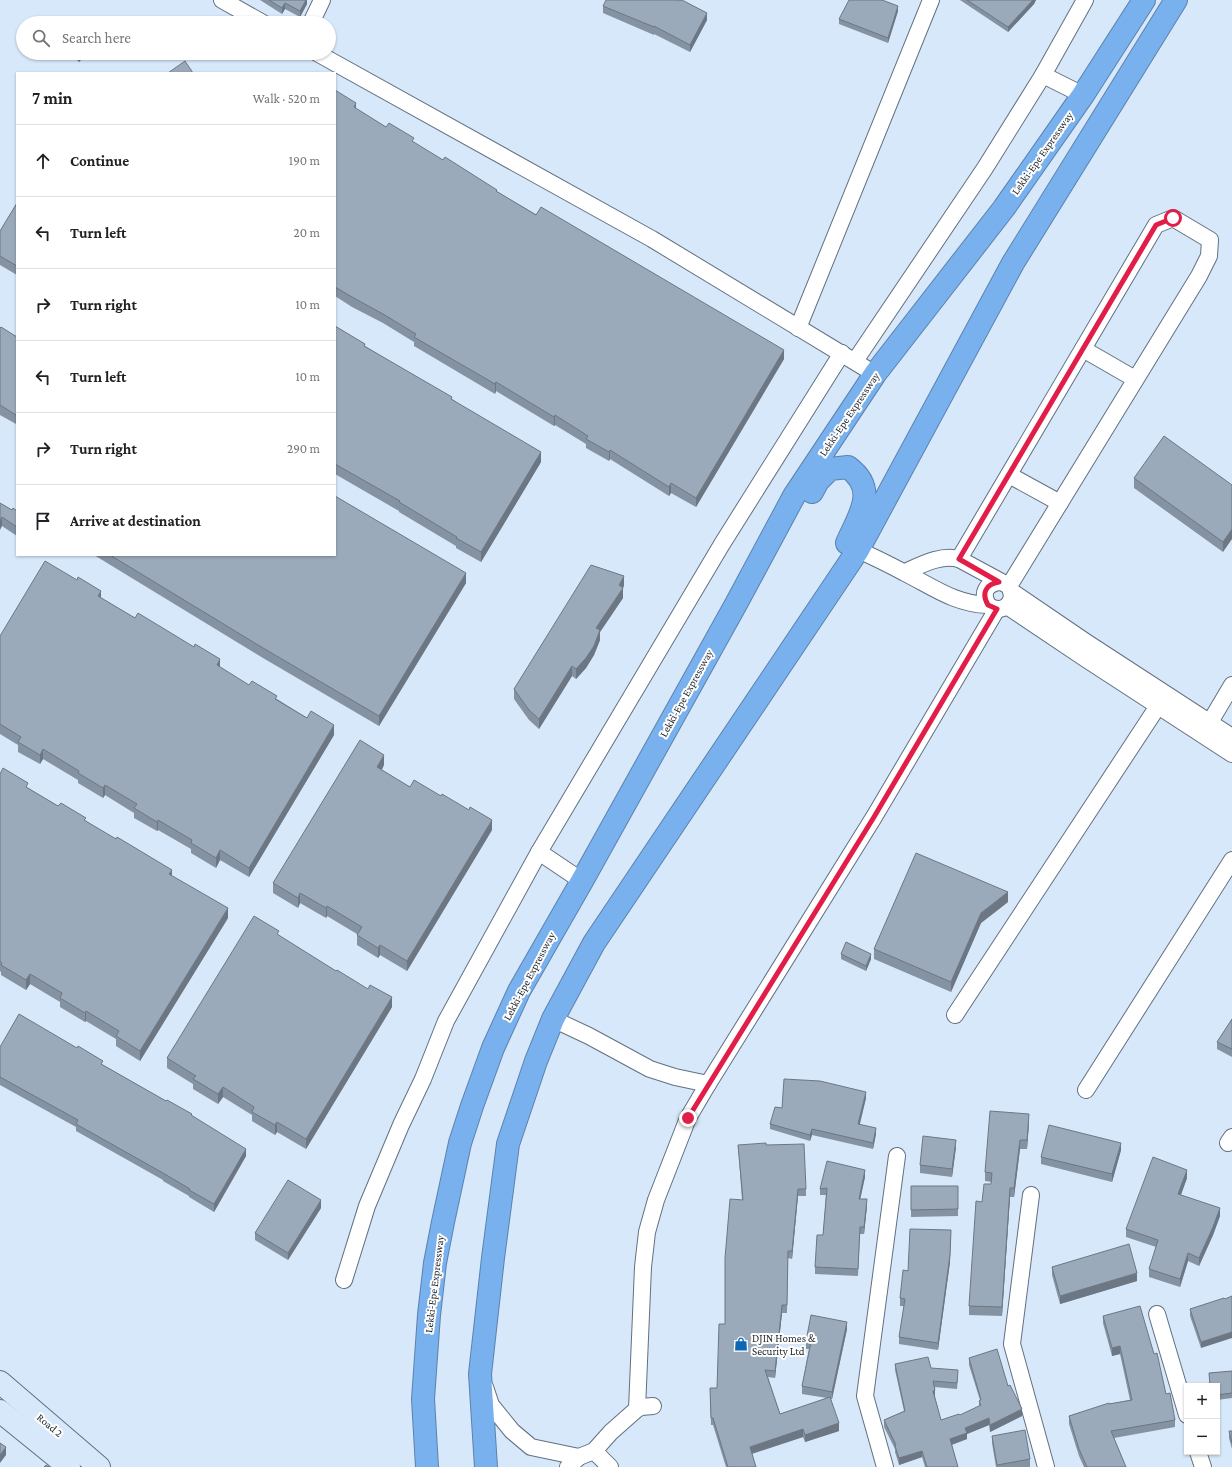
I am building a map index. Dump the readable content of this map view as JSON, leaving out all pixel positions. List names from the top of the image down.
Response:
{
  "streets": {
    "highway": ["Lekki-Epe Expressway"],
    "street": ["Road 2"]
  },
  "places": {
    "shop": ["DJIN Homes & Security Ltd"]
  },
  "page": {
    "search": "Search here",
    "heading": ["7 min", "Walk · 520 m"],
    "list": [
      ["Continue", "190 m"],
      ["Turn left", "20 m"],
      ["Turn right", "10 m"],
      ["Turn left", "10 m"],
      ["Turn right", "290 m"],
      "Arrive at destination"
    ],
    "map_buttons": ["+", "−"]
  }
}
